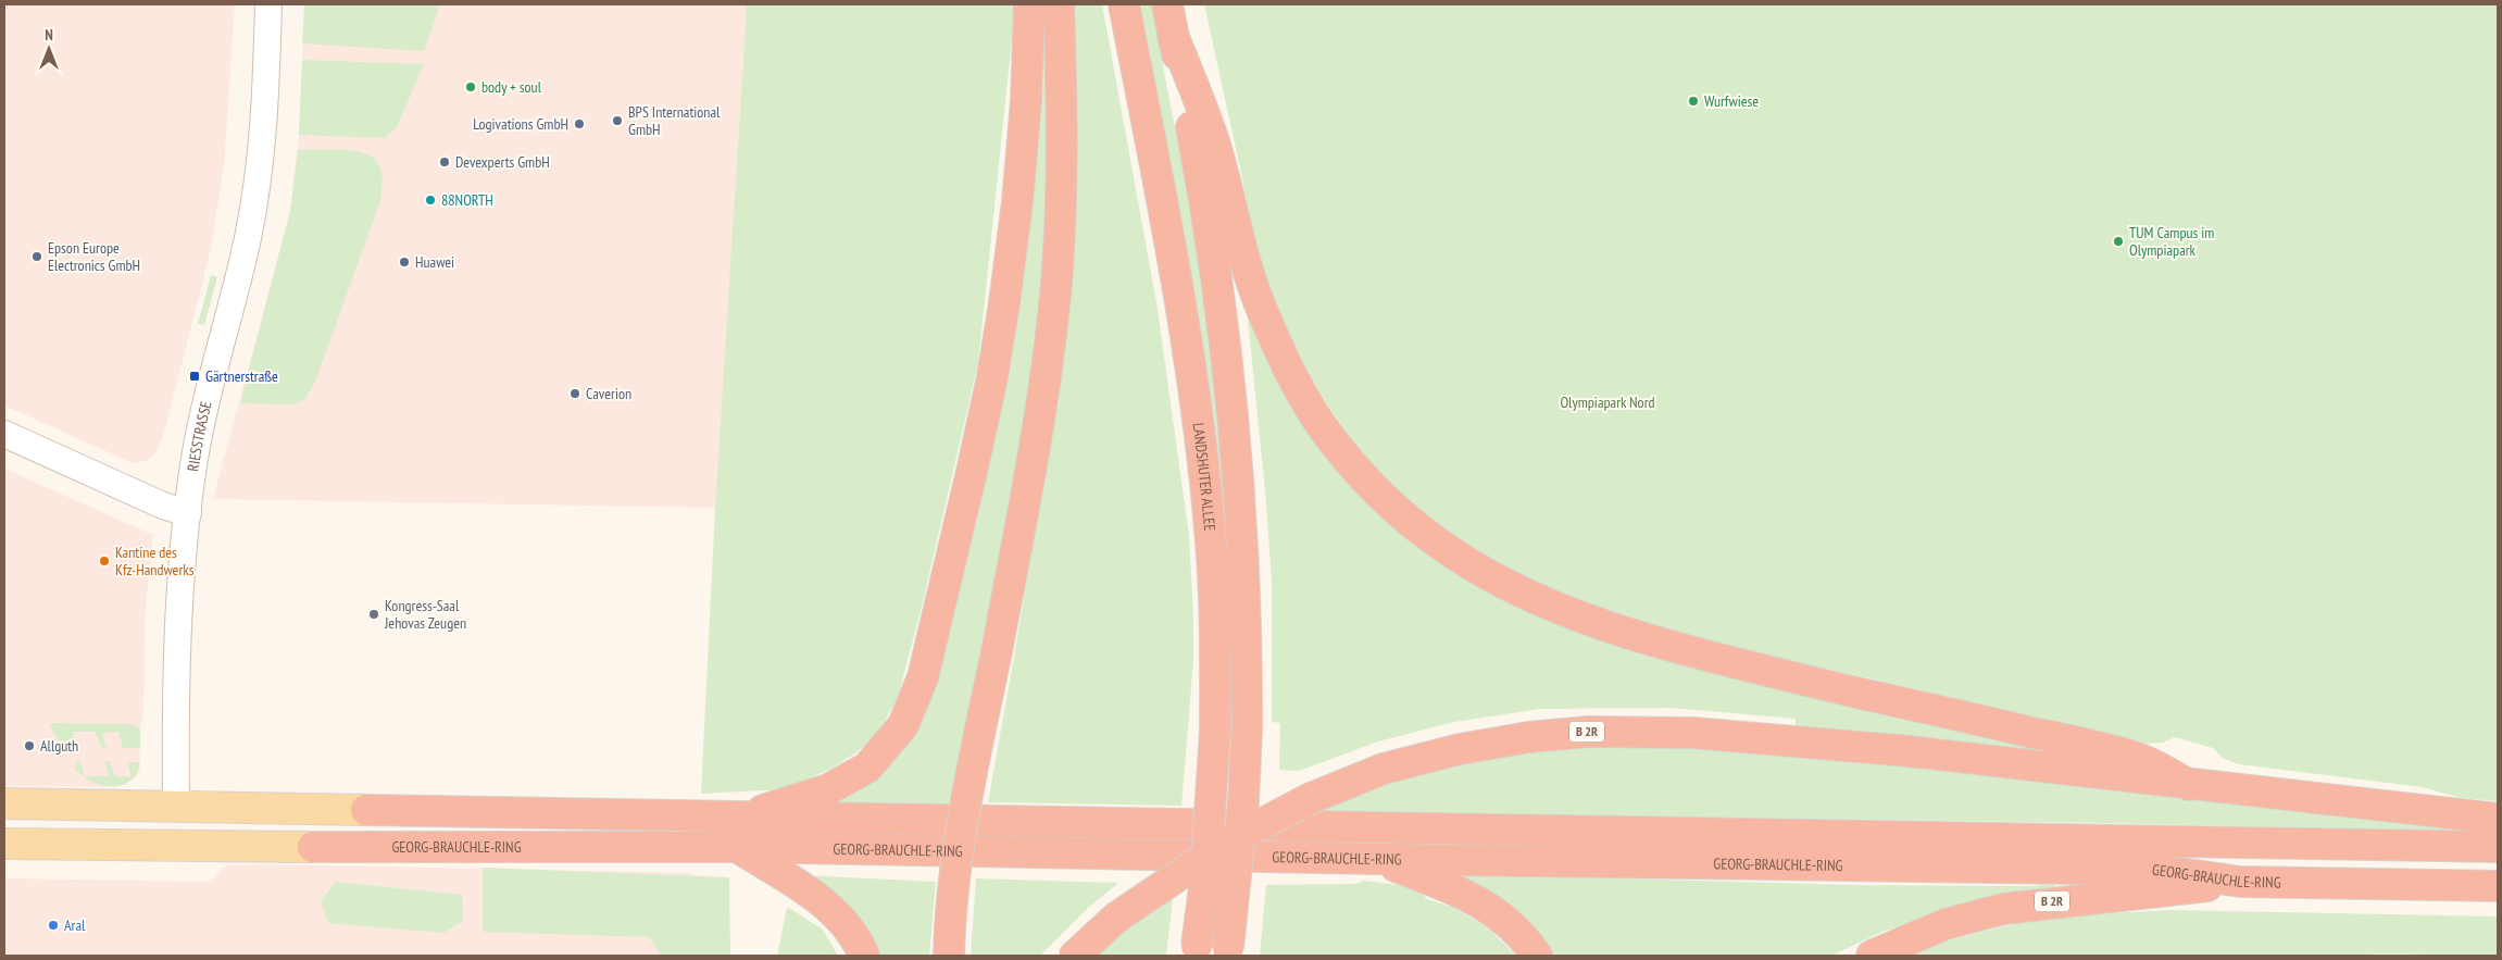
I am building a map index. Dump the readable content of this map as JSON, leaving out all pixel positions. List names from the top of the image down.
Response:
{
  "streets": {
    "highway": ["LANDSHUTER ALLEE", "B 2R", "GEORG-BRAUCHLE-RING"],
    "street": ["RIESSTRASSE"]
  },
  "crossings": [
    ["RIESSTRASSE", "GEORG-BRAUCHLE-RING"],
    ["B 2R", "GEORG-BRAUCHLE-RING"]
  ],
  "parks": ["Olympiapark Nord"],
  "places": {
    "other": [
      "body + soul",
      "Wurfwiese",
      "BPS International GmbH",
      "Logivations GmbH",
      "Devexperts GmbH",
      "88NORTH",
      "TUM Campus im Olympiapark",
      "Epson Europe Electronics GmbH",
      "Huawei",
      "Caverion",
      "Kantine des Kfz-Handwerks",
      "Kongress-Saal Jehovas Zeugen",
      "Allguth",
      "Aral"
    ],
    "transit": ["Gärtnerstraße"]
  },
  "north": "top"
}
